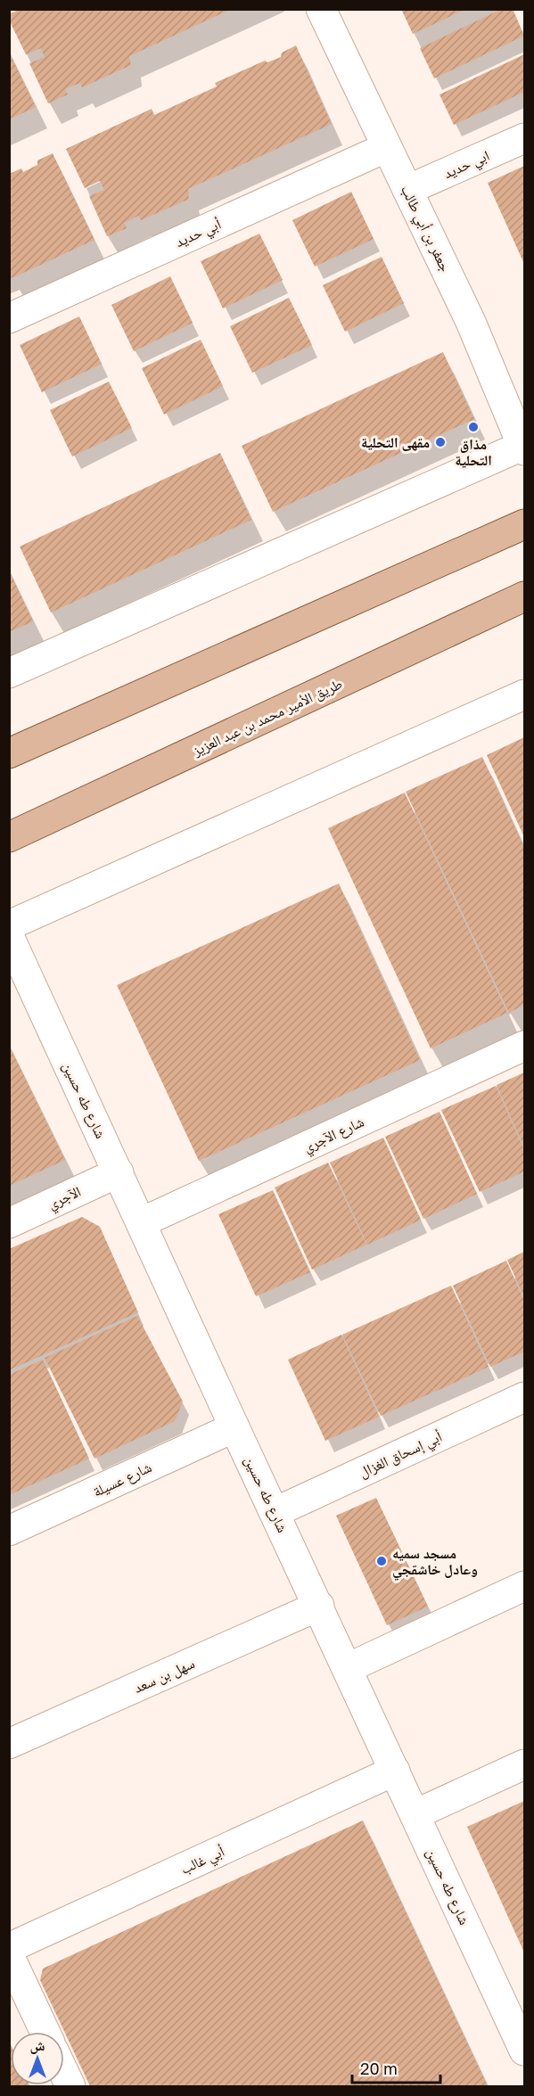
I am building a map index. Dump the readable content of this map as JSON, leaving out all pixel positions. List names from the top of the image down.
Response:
{
  "streets": {
    "main road": ["طريق الأمير محمد بن عبد العزيز"],
    "street": [
      "ابي حديد",
      "جعفر بن أبي طالب",
      "أبي حديد",
      "شارع طه حسين",
      "شارع الآجري",
      "الآجري",
      "أبي إسحاق الغزال",
      "شارع عسيلة",
      "سهل بن سعد",
      "أبي غالب"
    ]
  },
  "crossings": [
    ["ابي حديد", "جعفر بن أبي طالب"],
    ["جعفر بن أبي طالب", "أبي حديد"],
    ["شارع طه حسين", "شارع الآجري"],
    ["شارع طه حسين", "الآجري"],
    ["شارع طه حسين", "أبي إسحاق الغزال"],
    ["شارع طه حسين", "شارع عسيلة"],
    ["شارع طه حسين", "سهل بن سعد"],
    ["شارع طه حسين", "أبي غالب"]
  ],
  "places": ["مذاق التحلية", "مقهى التحلية", "مسجد سميه وعادل خاشقجي"],
  "scale_bar": "20 m",
  "north": "top"
}
